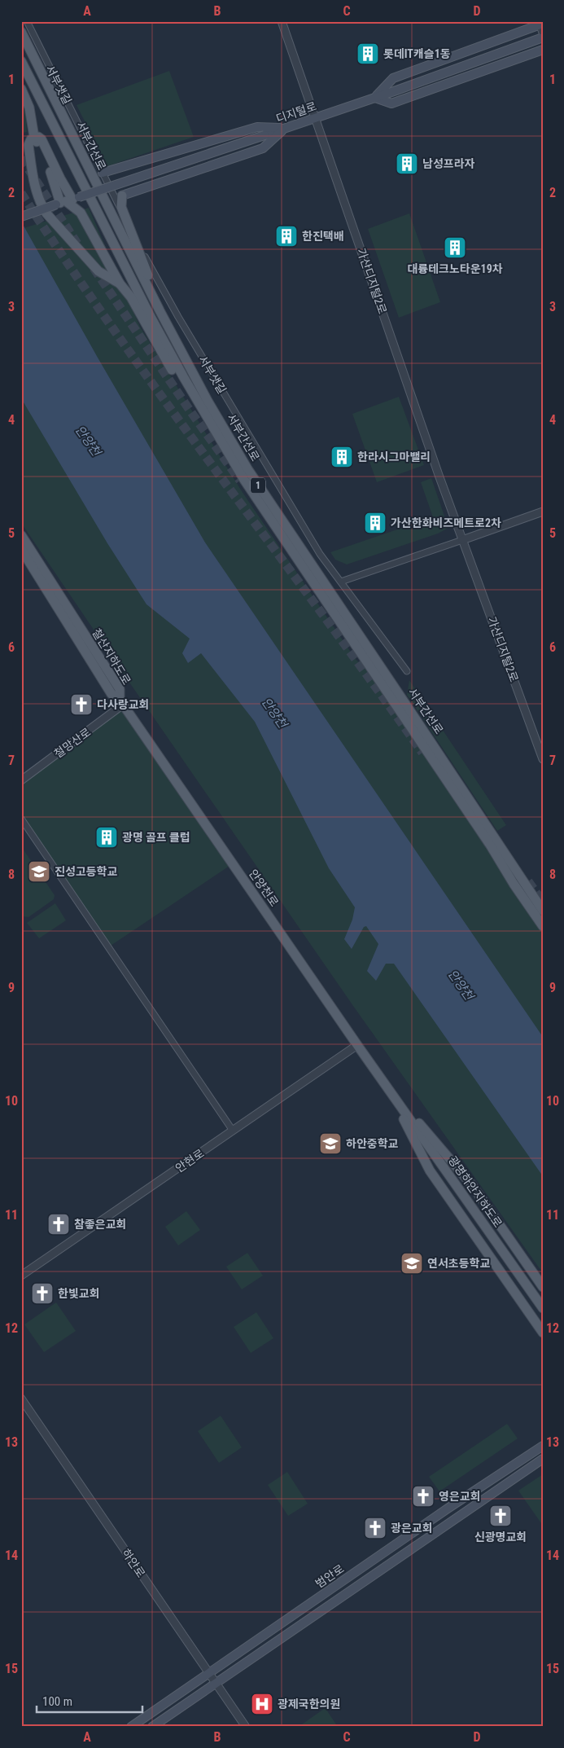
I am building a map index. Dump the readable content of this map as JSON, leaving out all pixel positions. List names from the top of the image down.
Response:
{
  "streets": {
    "main road": [
      "디지털로",
      "서부간선로",
      "1",
      "철산지하도로",
      "안양천로",
      "광명하안지하도로",
      "범안로"
    ],
    "street": [
      "서부샛길",
      "가산디지털2로",
      "철망산로",
      "안현로",
      "하안로"
    ]
  },
  "crossings": [
    ["디지털로", "가산디지털2로"],
    ["철산지하도로", "철망산로"],
    ["철산지하도로", "안양천로"],
    ["철망산로", "안양천로"],
    ["안양천로", "안현로"],
    ["안양천로", "광명하안지하도로"],
    ["하안로", "범안로"]
  ],
  "water": ["안양천"],
  "places": {
    "building": [
      "롯데IT캐슬1동",
      "남성프라자",
      "한진택배",
      "대륭테크노타운19차",
      "한라시그마밸리",
      "가산한화비즈메트로2차",
      "광명 골프 클럽"
    ],
    "church": [
      "다사랑교회",
      "참좋은교회",
      "한빛교회",
      "영은교회",
      "신광명교회",
      "광은교회"
    ],
    "school or university": ["진성고등학교", "하안중학교", "연서초등학교"],
    "hospital": ["광제국한의원"]
  },
  "scale_bar": "100 m",
  "grid": {
    "columns": [
      "A",
      "B",
      "C",
      "D"
    ],
    "rows": [
      "1",
      "2",
      "3",
      "4",
      "5",
      "6",
      "7",
      "8",
      "9",
      "10",
      "11",
      "12",
      "13",
      "14",
      "15"
    ]
  }
}
